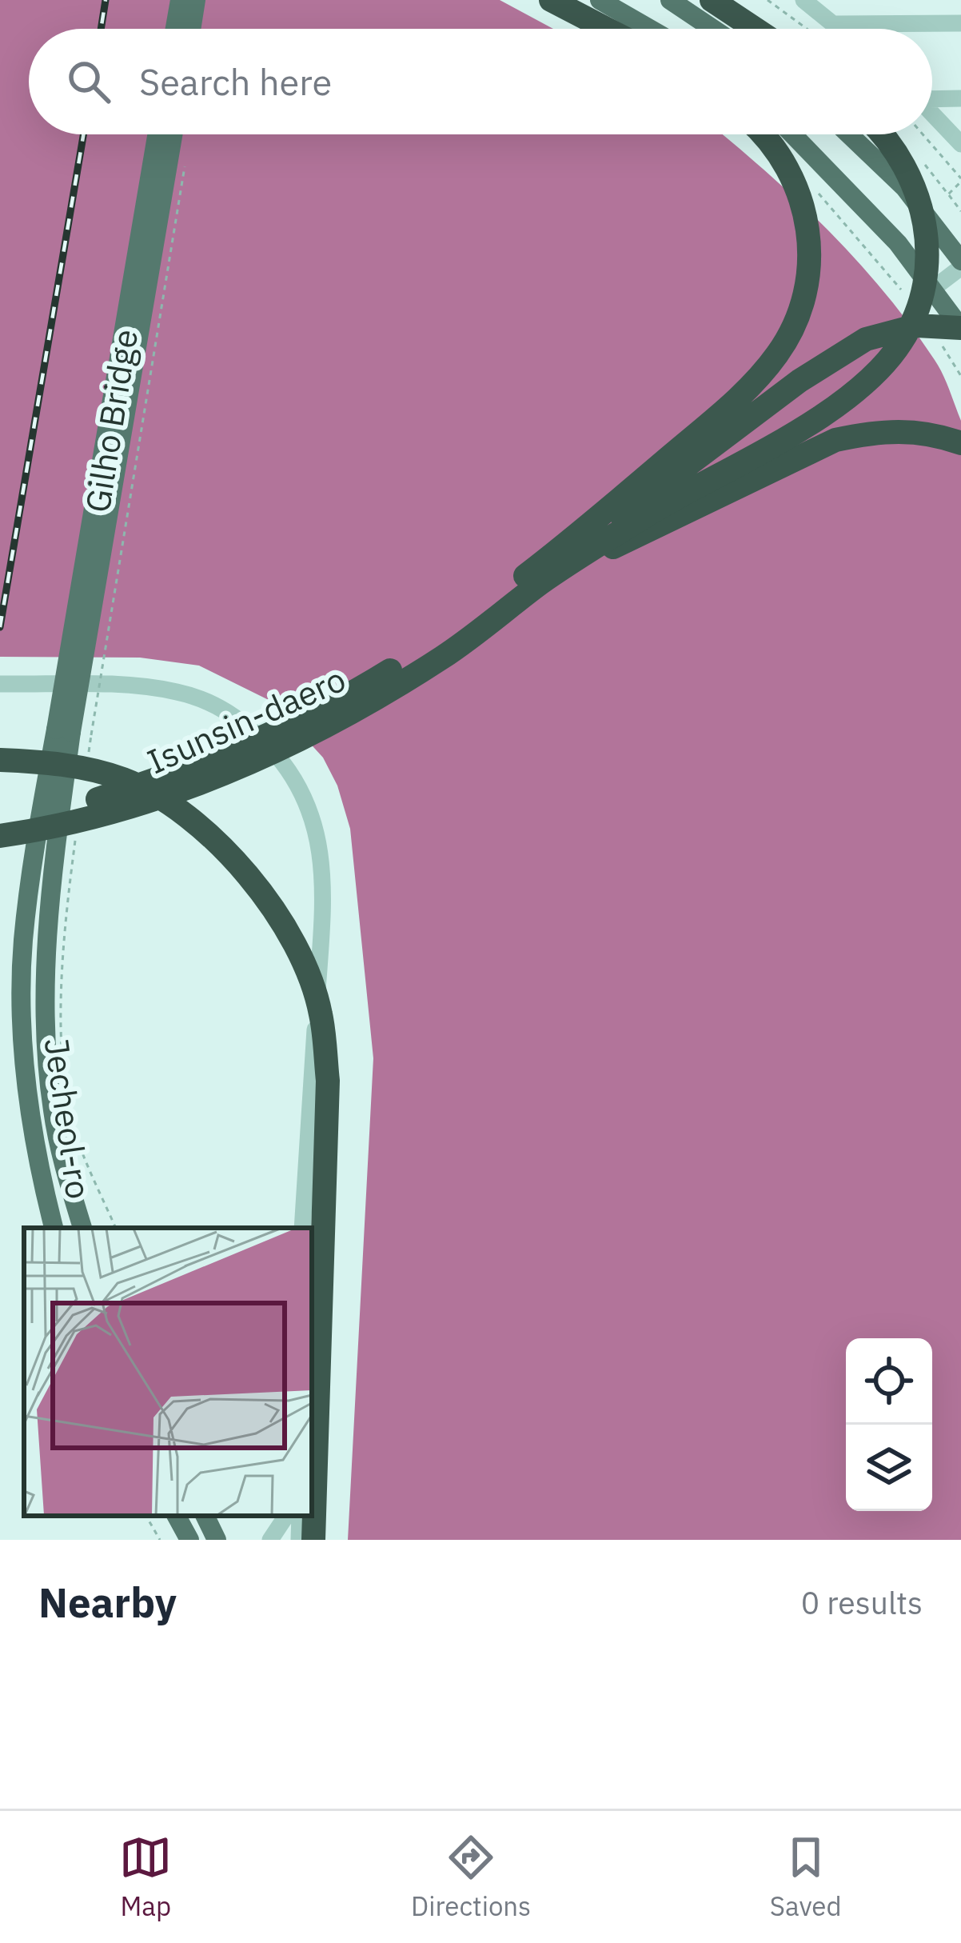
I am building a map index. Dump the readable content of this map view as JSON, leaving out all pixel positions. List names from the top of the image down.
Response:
{
  "streets": {
    "highway": ["Isunsin-daero"],
    "main road": ["Gilho Bridge", "Jecheol-ro"]
  },
  "crossings": [
    ["Gilho Bridge", "Jecheol-ro"]
  ],
  "page": {
    "search": "Search here",
    "heading": ["Nearby", "0 results"],
    "nav": ["Map", "Directions", "Saved"]
  }
}
